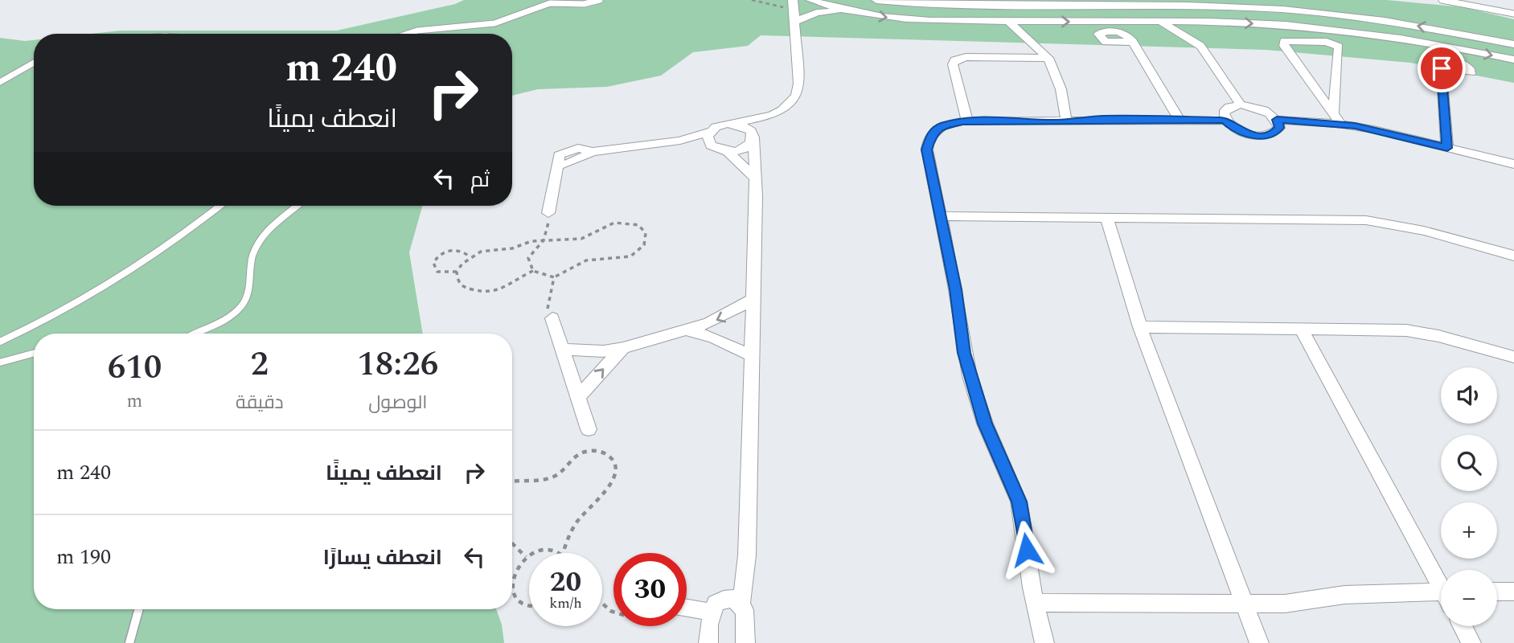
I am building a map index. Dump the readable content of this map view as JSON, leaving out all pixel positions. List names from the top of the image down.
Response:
{
  "page": {
    "turn": ["240 m", "انعطف يمينًا"],
    "then": "ثم",
    "eta": [
      "18:26",
      "الوصول",
      "2",
      "دقيقة",
      "610",
      "m"
    ],
    "map_buttons": ["+", "−"],
    "list": [
      {
        "name": "انعطف يمينًا",
        "value": "240 m"
      },
      {
        "name": "انعطف يسارًا",
        "value": "190 m"
      }
    ],
    "speed": "20 km/h",
    "limit": "30"
  }
}
